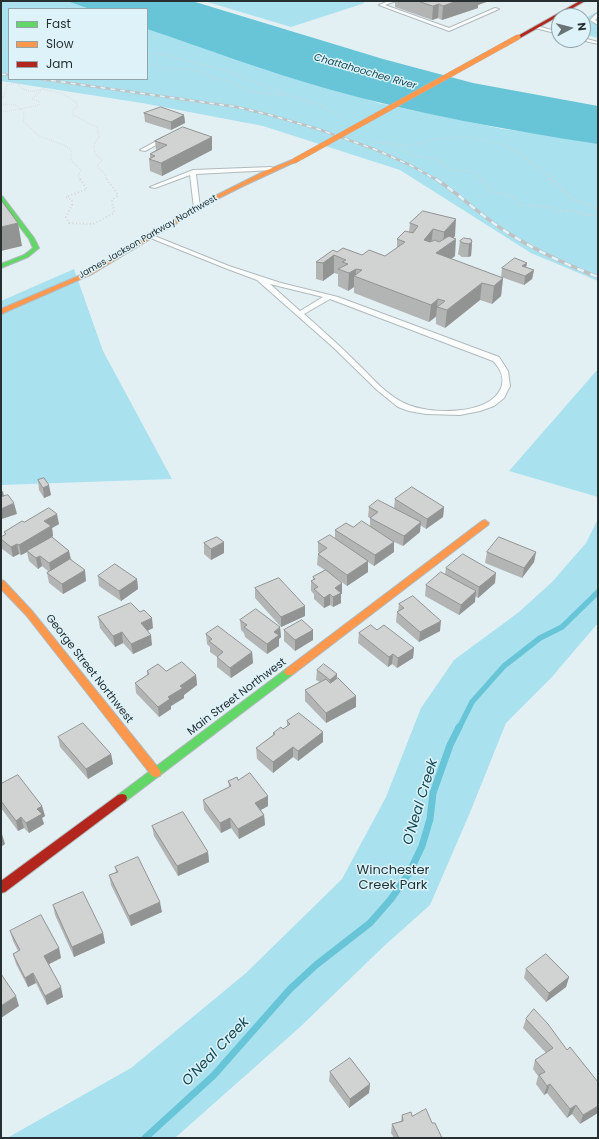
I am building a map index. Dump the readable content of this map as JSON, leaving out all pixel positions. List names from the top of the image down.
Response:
{
  "streets": {
    "main road": ["James Jackson Parkway Northwest", "George Street Northwest", "Main Street Northwest"]
  },
  "crossings": [
    ["George Street Northwest", "Main Street Northwest"]
  ],
  "water": ["Chattahoochee River", "O'Neal Creek"],
  "parks": ["Winchester Creek Park"],
  "legend": ["Fast", "Slow", "Jam"],
  "north": "right"
}
